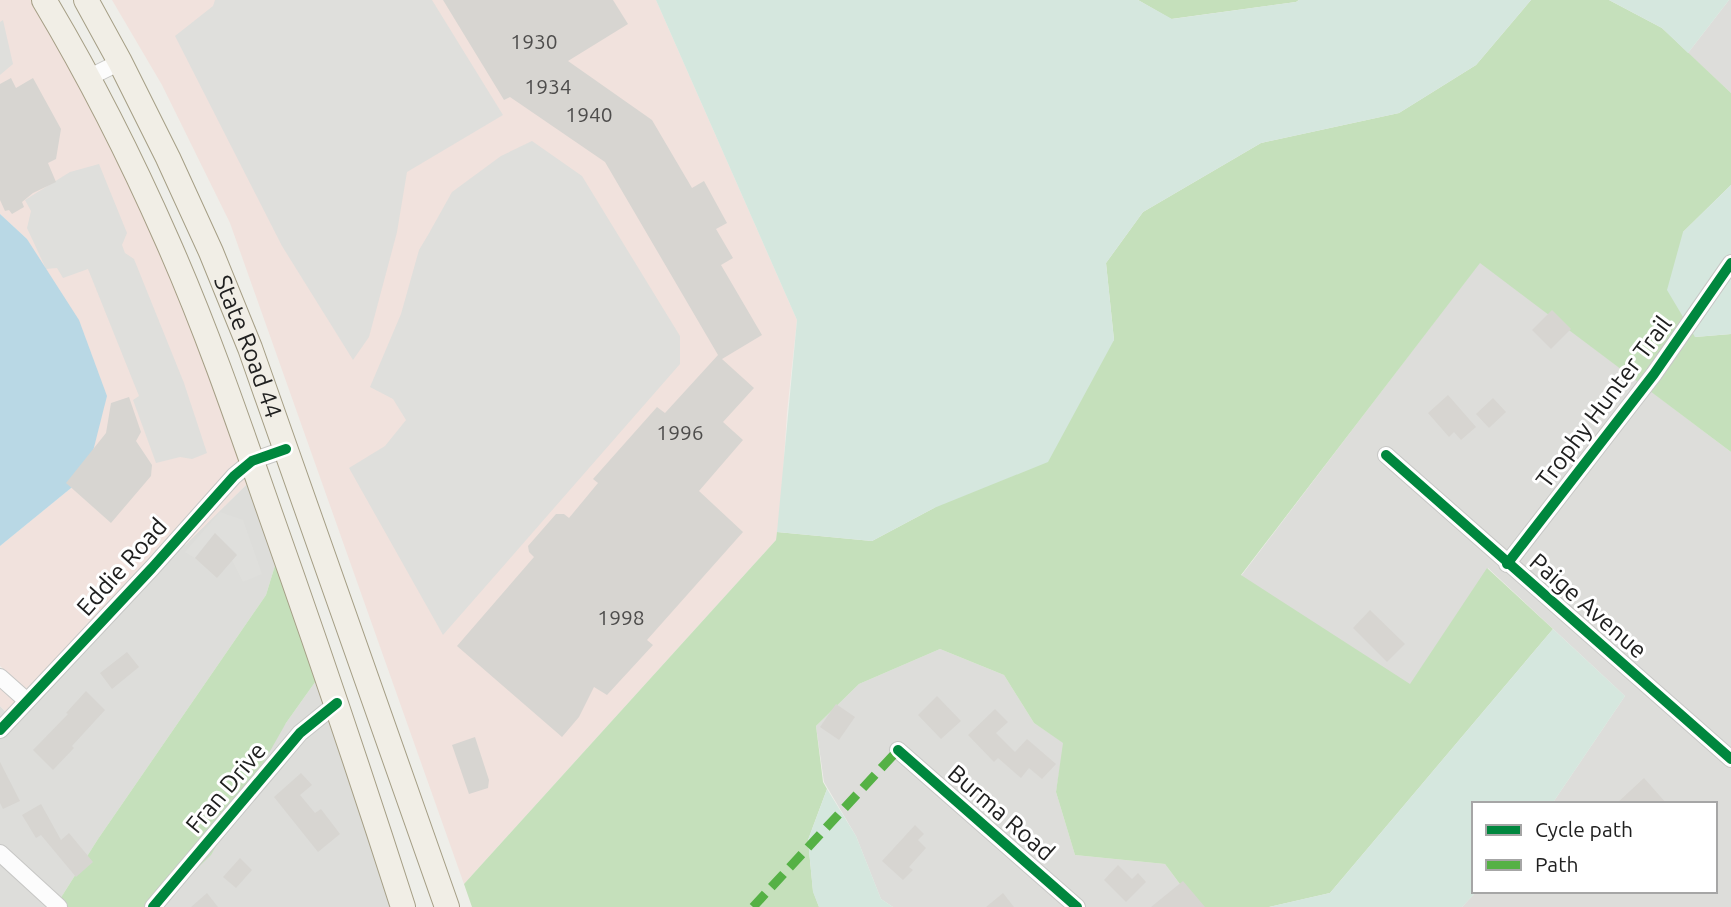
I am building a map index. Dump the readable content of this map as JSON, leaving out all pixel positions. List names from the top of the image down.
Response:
{
  "streets": {
    "main road": ["State Road 44"],
    "street": [
      "Trophy Hunter Trail",
      "Eddie Road",
      "Paige Avenue",
      "Fran Drive",
      "Burma Road"
    ]
  },
  "crossings": [
    ["State Road 44", "Eddie Road"],
    ["State Road 44", "Fran Drive"],
    ["Trophy Hunter Trail", "Paige Avenue"]
  ],
  "house_numbers": [
    "1930",
    "1934",
    "1940",
    "1996",
    "1998"
  ],
  "legend": ["Cycle path", "Path"]
}
